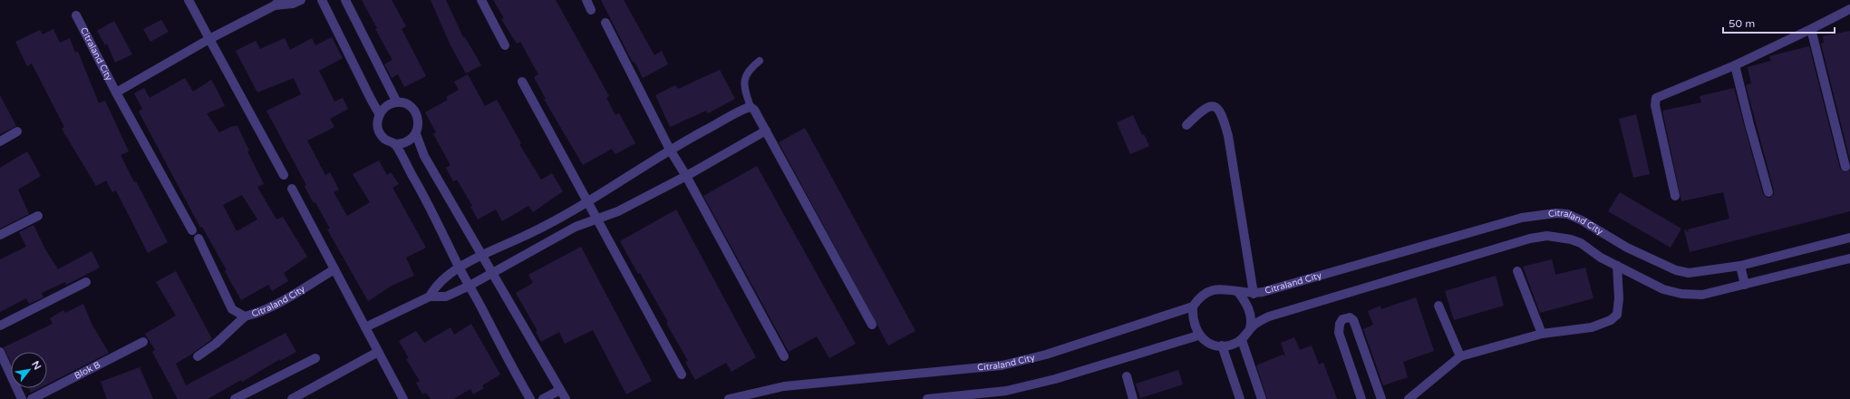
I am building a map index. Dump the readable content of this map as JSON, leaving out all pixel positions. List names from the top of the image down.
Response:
{
  "streets": {
    "street": ["Citraland City", "Blok B"]
  },
  "scale_bar": "50 m",
  "north": "top right"
}
